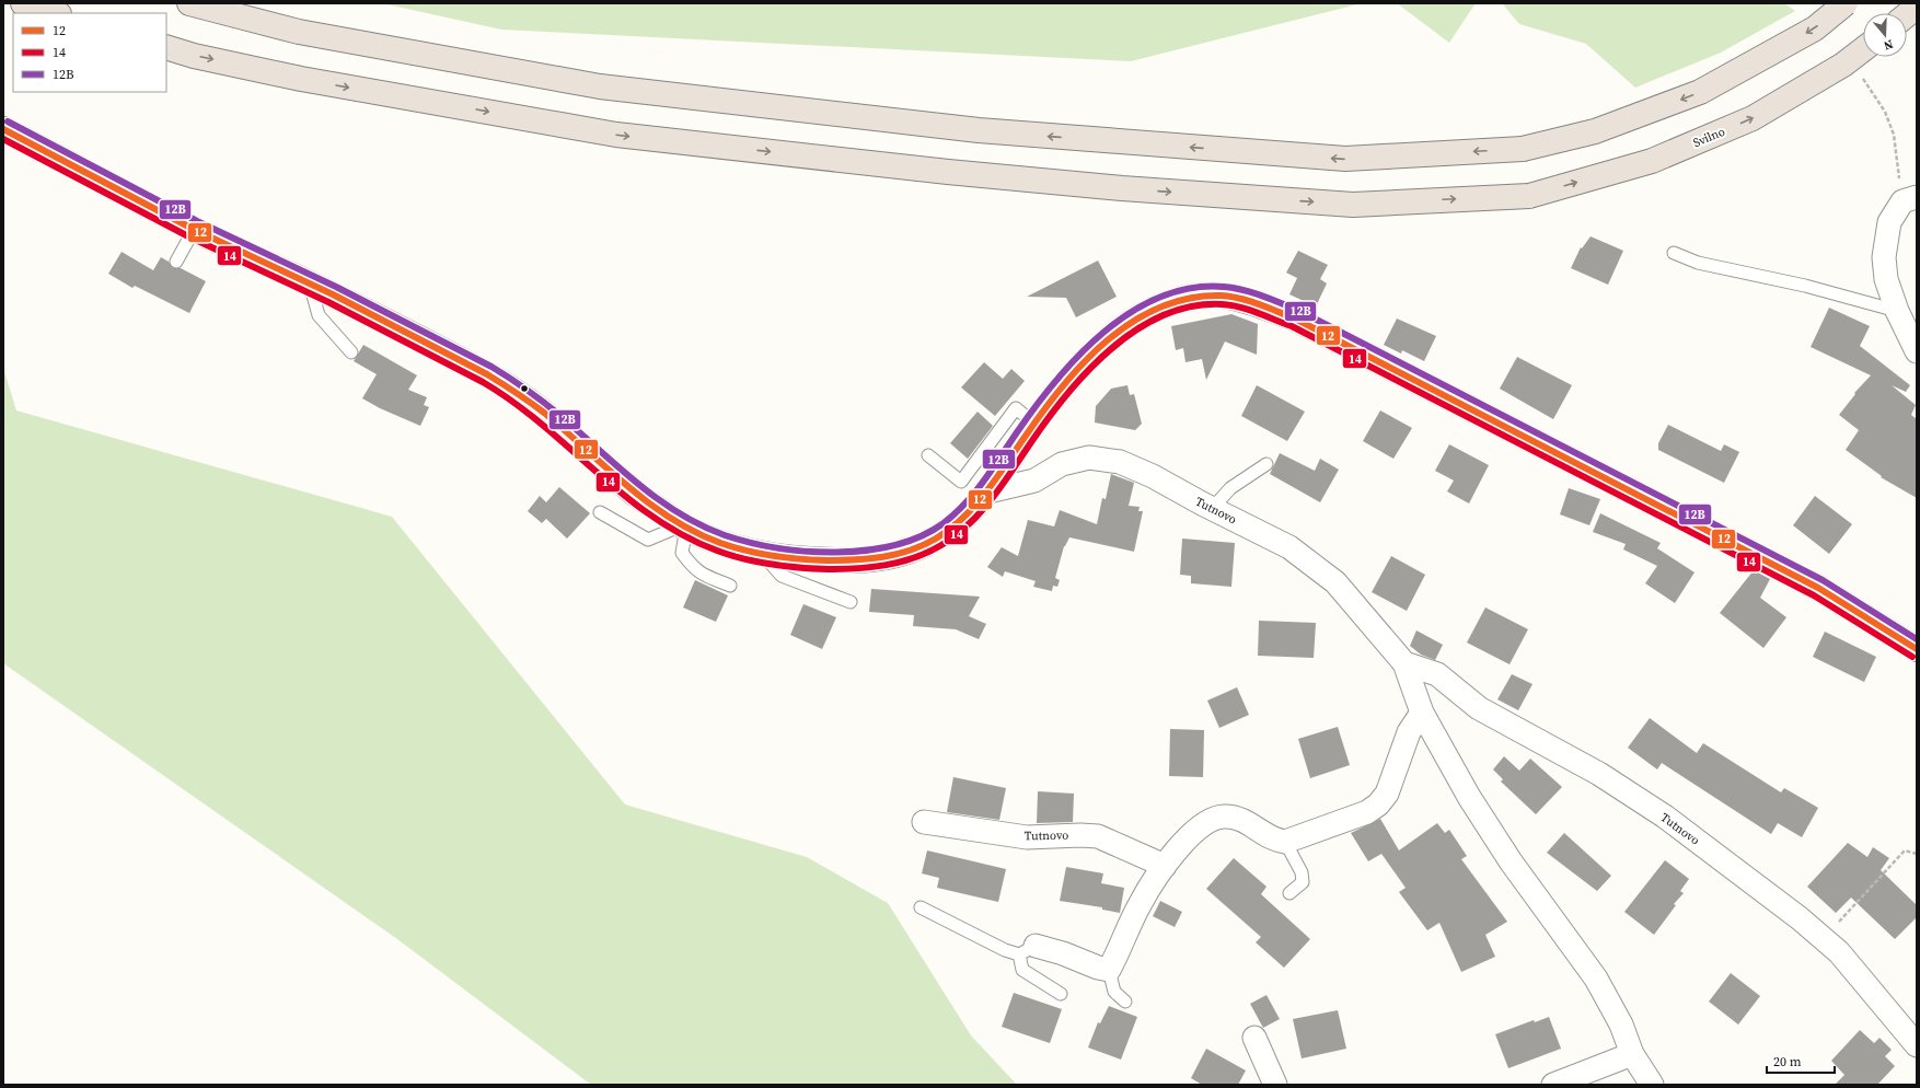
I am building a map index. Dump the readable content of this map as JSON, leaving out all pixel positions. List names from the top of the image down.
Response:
{
  "streets": {
    "highway": ["Svilno"],
    "street": ["Tutnovo"]
  },
  "lines": ["transit line 12B", "transit line 12", "transit line 14"],
  "legend": ["12", "14", "12B"],
  "scale_bar": "20 m",
  "north": "bottom"
}
